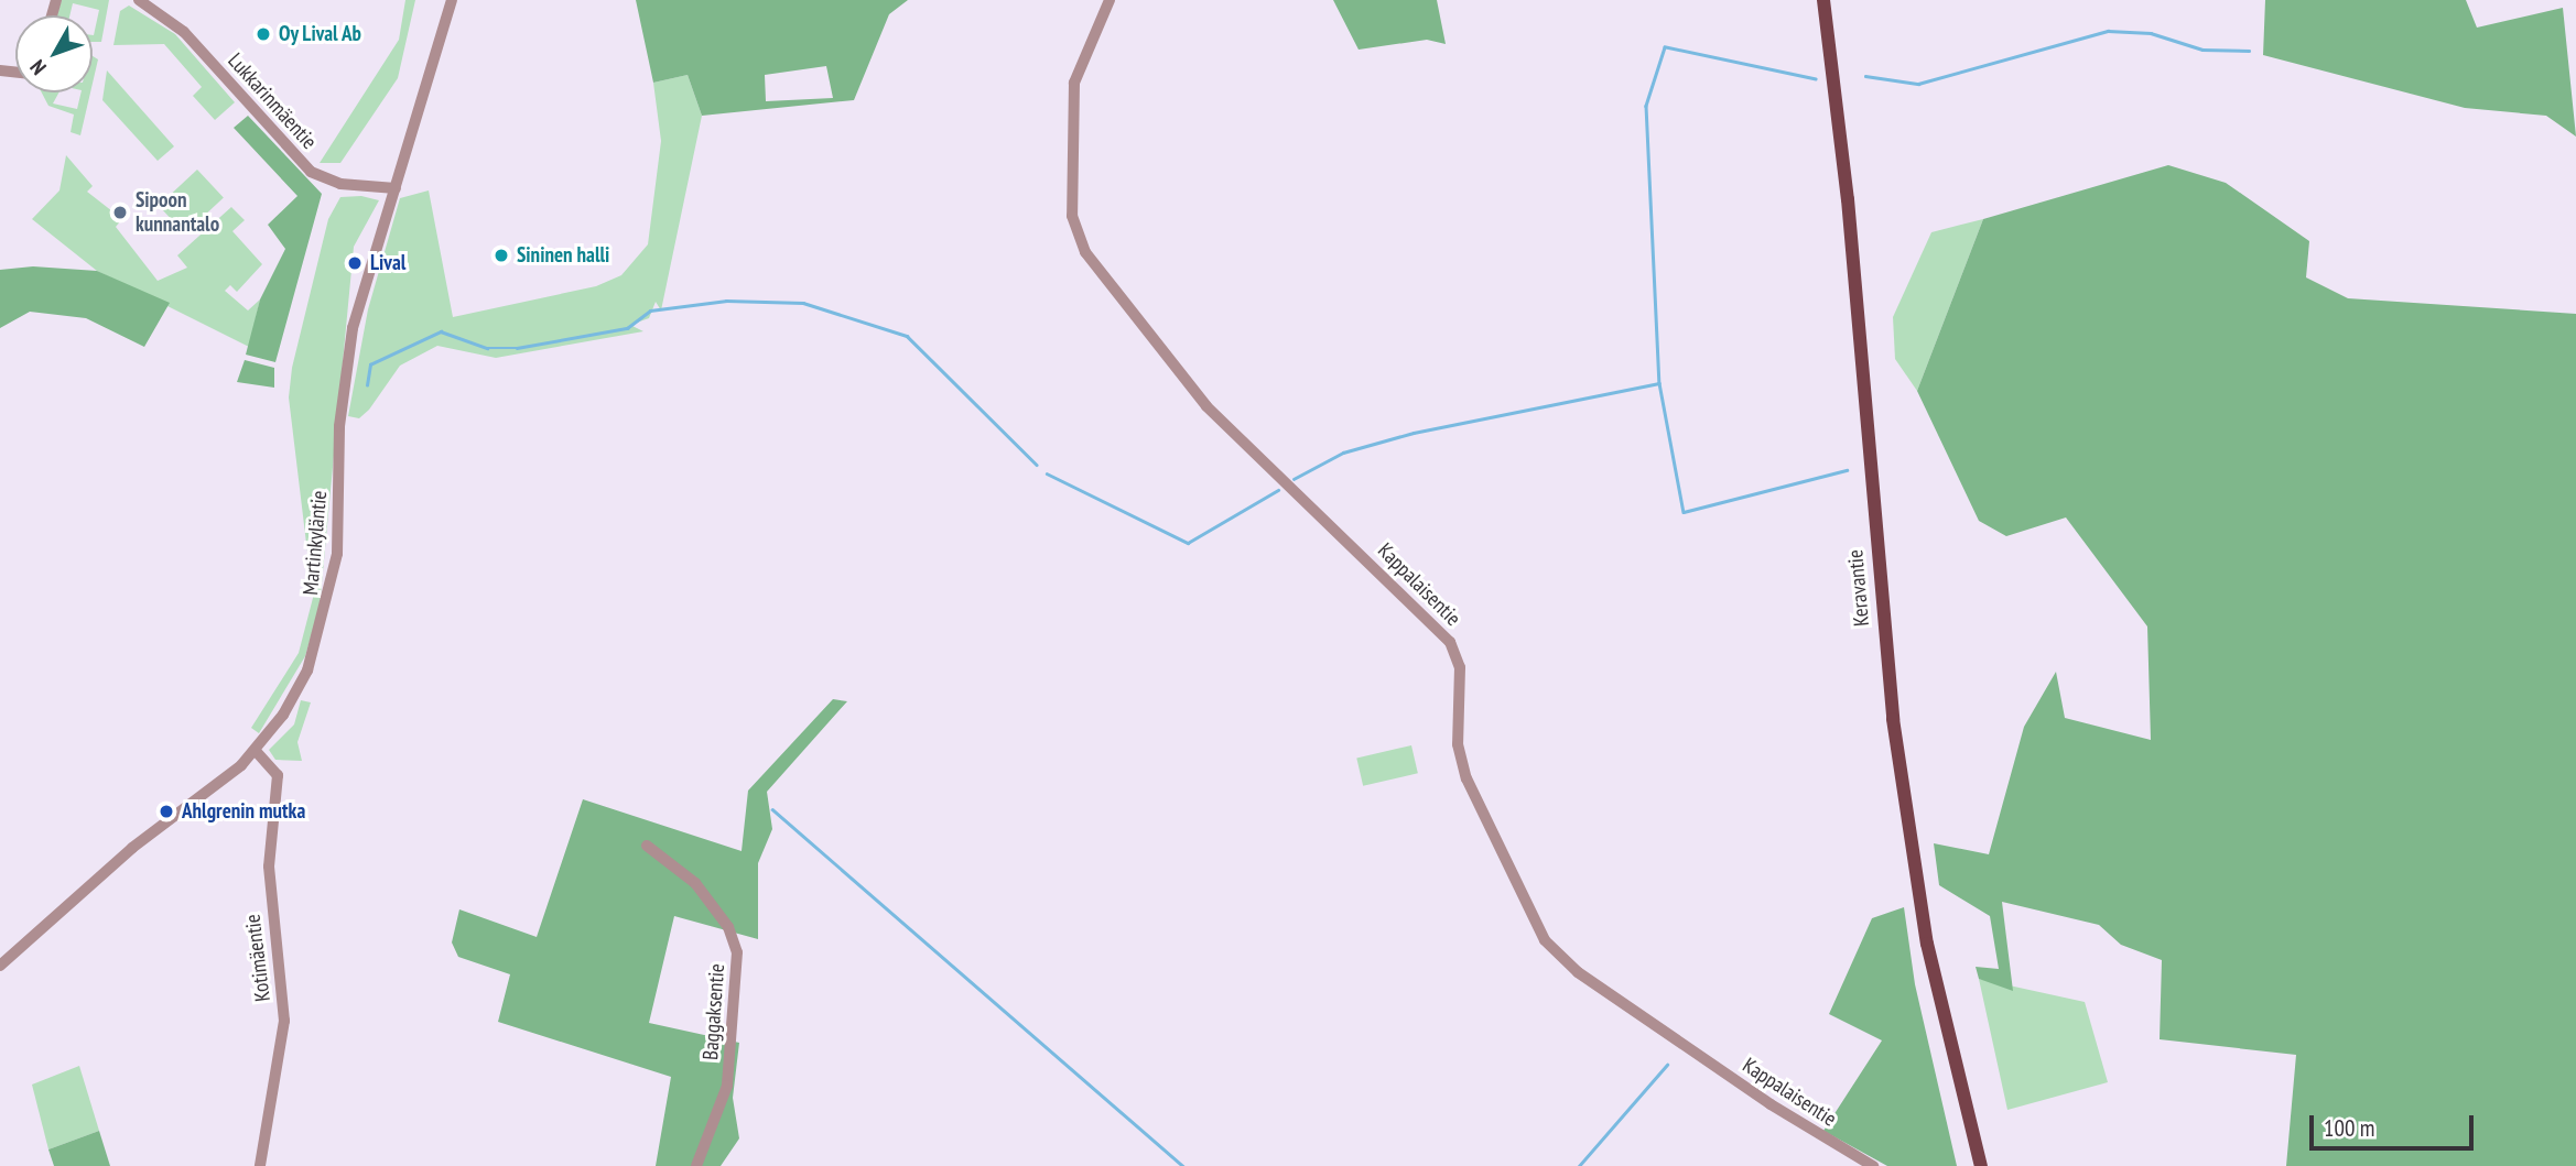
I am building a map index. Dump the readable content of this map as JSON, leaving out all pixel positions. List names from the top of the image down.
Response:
{
  "streets": {
    "main road": ["Keravantie"],
    "street": [
      "Lukkarinmäentie",
      "Martinkyläntie",
      "Kappalaisentie",
      "Kotimäentie",
      "Baggaksentie"
    ]
  },
  "crossings": [
    ["Lukkarinmäentie", "Martinkyläntie"],
    ["Martinkyläntie", "Kotimäentie"]
  ],
  "places": [
    "Oy Lival Ab",
    "Sipoon kunnantalo",
    "Sininen halli",
    "Lival",
    "Ahlgrenin mutka"
  ],
  "scale_bar": "100 m",
  "north": "bottom left"
}
